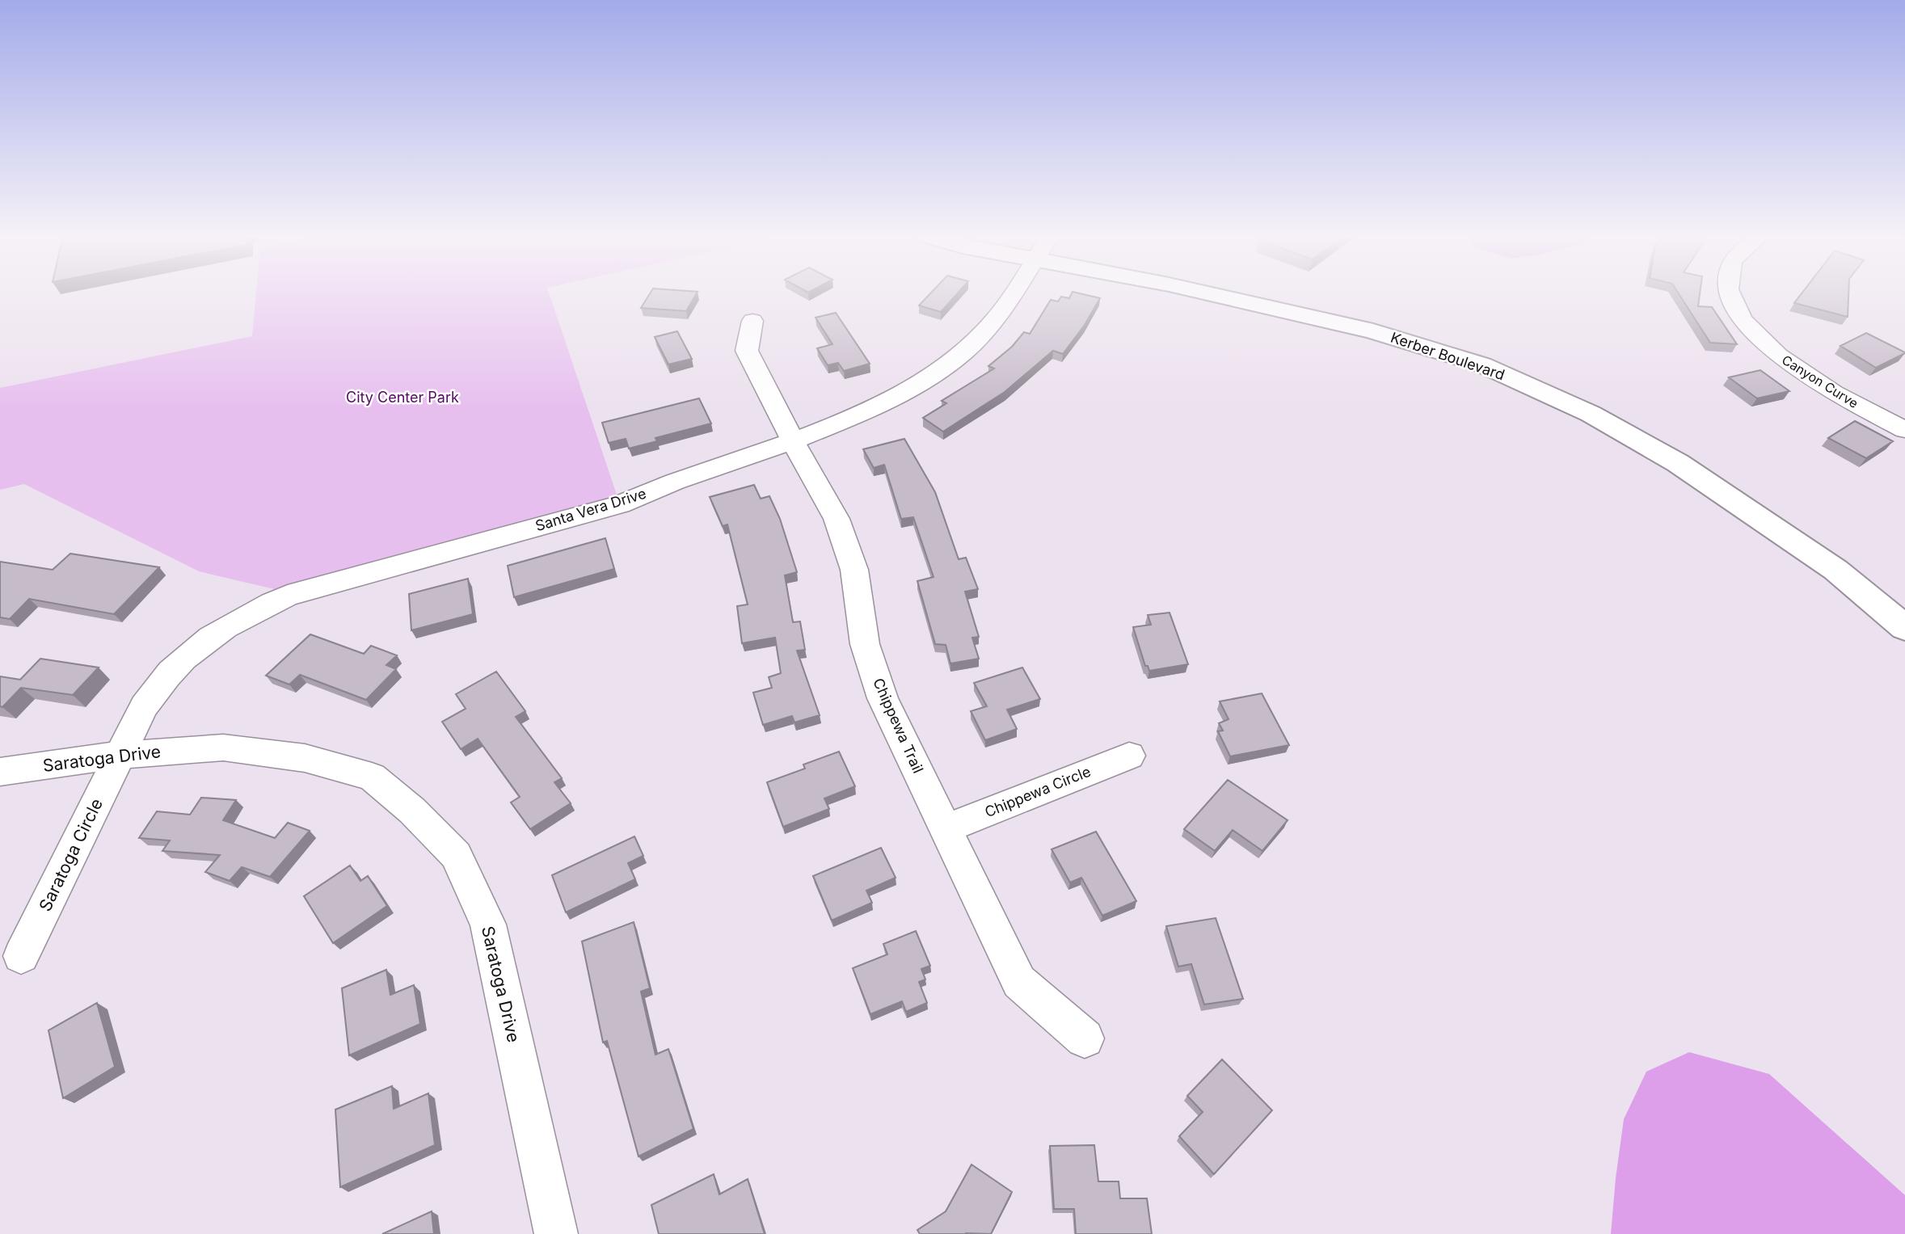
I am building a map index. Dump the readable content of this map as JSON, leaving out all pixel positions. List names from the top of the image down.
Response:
{
  "streets": {
    "street": [
      "Kerber Boulevard",
      "Canyon Curve",
      "Santa Vera Drive",
      "Chippewa Trail",
      "Saratoga Drive",
      "Chippewa Circle",
      "Saratoga Circle"
    ]
  },
  "crossings": [
    ["Santa Vera Drive", "Chippewa Trail"],
    ["Santa Vera Drive", "Saratoga Drive"],
    ["Santa Vera Drive", "Saratoga Circle"],
    ["Chippewa Trail", "Chippewa Circle"],
    ["Saratoga Drive", "Saratoga Circle"]
  ],
  "parks": ["City Center Park"]
}
